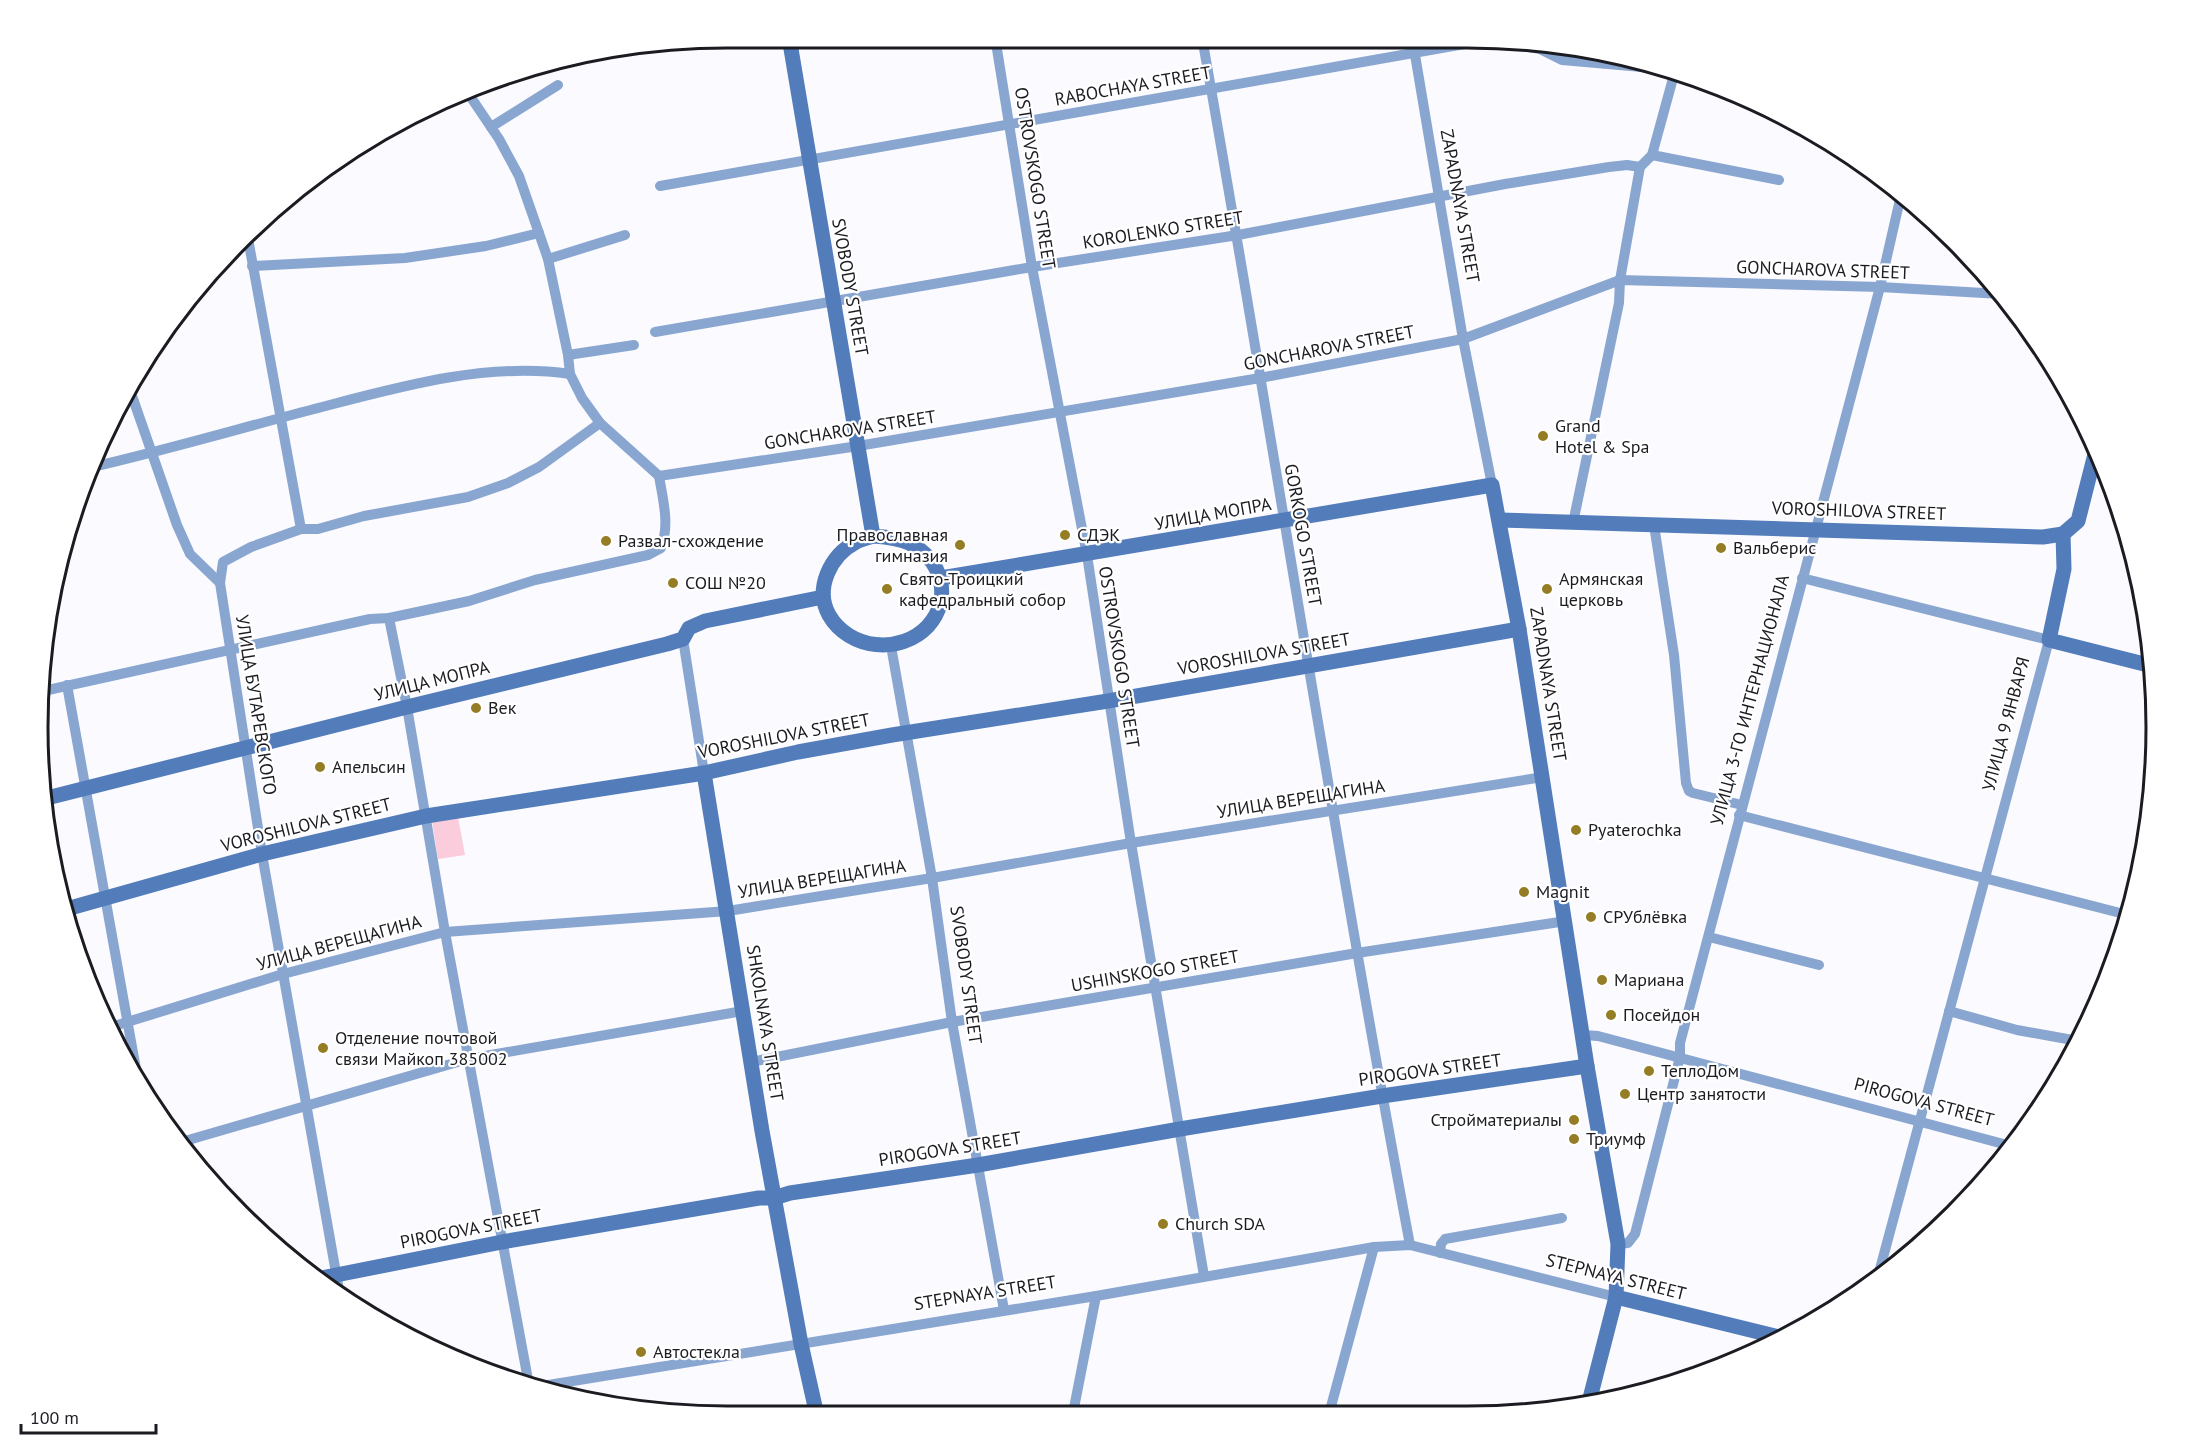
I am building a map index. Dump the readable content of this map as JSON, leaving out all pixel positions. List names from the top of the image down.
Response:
{
  "streets": {
    "main road": [
      "ZAPADNAYA STREET",
      "SVOBODY STREET",
      "VOROSHILOVA STREET",
      "УЛИЦА МОПРА",
      "УЛИЦА 9 ЯНВАРЯ",
      "SHKOLNAYA STREET",
      "PIROGOVA STREET",
      "STEPNAYA STREET"
    ],
    "street": [
      "RABOCHAYA STREET",
      "OSTROVSKOGO STREET",
      "KOROLENKO STREET",
      "GONCHAROVA STREET",
      "GORKOGO STREET",
      "УЛИЦА 3-ГО ИНТЕРНАЦИОНАЛА",
      "УЛИЦА БУТАРЕВСКОГО",
      "УЛИЦА ВЕРЕЩАГИНА",
      "USHINSKOGO STREET"
    ]
  },
  "crossings": [
    ["RABOCHAYA STREET", "OSTROVSKOGO STREET"],
    ["RABOCHAYA STREET", "ZAPADNAYA STREET"],
    ["RABOCHAYA STREET", "SVOBODY STREET"],
    ["RABOCHAYA STREET", "GORKOGO STREET"],
    ["OSTROVSKOGO STREET", "KOROLENKO STREET"],
    ["OSTROVSKOGO STREET", "GONCHAROVA STREET"],
    ["OSTROVSKOGO STREET", "VOROSHILOVA STREET"],
    ["OSTROVSKOGO STREET", "УЛИЦА МОПРА"],
    ["OSTROVSKOGO STREET", "УЛИЦА ВЕРЕЩАГИНА"],
    ["OSTROVSKOGO STREET", "USHINSKOGO STREET"],
    ["OSTROVSKOGO STREET", "PIROGOVA STREET"],
    ["OSTROVSKOGO STREET", "STEPNAYA STREET"],
    ["ZAPADNAYA STREET", "KOROLENKO STREET"],
    ["ZAPADNAYA STREET", "GONCHAROVA STREET"],
    ["ZAPADNAYA STREET", "VOROSHILOVA STREET"],
    ["ZAPADNAYA STREET", "УЛИЦА МОПРА"],
    ["ZAPADNAYA STREET", "УЛИЦА 3-ГО ИНТЕРНАЦИОНАЛА"],
    ["ZAPADNAYA STREET", "УЛИЦА ВЕРЕЩАГИНА"],
    ["ZAPADNAYA STREET", "USHINSKOGO STREET"],
    ["ZAPADNAYA STREET", "PIROGOVA STREET"],
    ["ZAPADNAYA STREET", "STEPNAYA STREET"],
    ["KOROLENKO STREET", "SVOBODY STREET"],
    ["KOROLENKO STREET", "GORKOGO STREET"],
    ["GONCHAROVA STREET", "SVOBODY STREET"],
    ["GONCHAROVA STREET", "GORKOGO STREET"],
    ["GONCHAROVA STREET", "УЛИЦА 3-ГО ИНТЕРНАЦИОНАЛА"],
    ["SVOBODY STREET", "VOROSHILOVA STREET"],
    ["SVOBODY STREET", "УЛИЦА МОПРА"],
    ["SVOBODY STREET", "УЛИЦА ВЕРЕЩАГИНА"],
    ["SVOBODY STREET", "USHINSKOGO STREET"],
    ["SVOBODY STREET", "PIROGOVA STREET"],
    ["SVOBODY STREET", "STEPNAYA STREET"],
    ["VOROSHILOVA STREET", "GORKOGO STREET"],
    ["VOROSHILOVA STREET", "УЛИЦА 3-ГО ИНТЕРНАЦИОНАЛА"],
    ["VOROSHILOVA STREET", "УЛИЦА БУТАРЕВСКОГО"],
    ["VOROSHILOVA STREET", "УЛИЦА 9 ЯНВАРЯ"],
    ["VOROSHILOVA STREET", "SHKOLNAYA STREET"],
    ["УЛИЦА МОПРА", "GORKOGO STREET"],
    ["УЛИЦА МОПРА", "УЛИЦА БУТАРЕВСКОГО"],
    ["УЛИЦА МОПРА", "SHKOLNAYA STREET"],
    ["GORKOGO STREET", "УЛИЦА ВЕРЕЩАГИНА"],
    ["GORKOGO STREET", "USHINSKOGO STREET"],
    ["GORKOGO STREET", "PIROGOVA STREET"],
    ["GORKOGO STREET", "STEPNAYA STREET"],
    ["УЛИЦА 3-ГО ИНТЕРНАЦИОНАЛА", "PIROGOVA STREET"],
    ["УЛИЦА БУТАРЕВСКОГО", "УЛИЦА ВЕРЕЩАГИНА"],
    ["УЛИЦА БУТАРЕВСКОГО", "PIROGOVA STREET"],
    ["УЛИЦА 9 ЯНВАРЯ", "PIROGOVA STREET"],
    ["УЛИЦА ВЕРЕЩАГИНА", "SHKOLNAYA STREET"],
    ["USHINSKOGO STREET", "SHKOLNAYA STREET"],
    ["SHKOLNAYA STREET", "PIROGOVA STREET"],
    ["SHKOLNAYA STREET", "STEPNAYA STREET"]
  ],
  "places": [
    "Grand Hotel & Spa",
    "СДЭК",
    "Развал-схождение",
    "Православная гимназия",
    "Вальберис",
    "СОШ №20",
    "Свято-Троицкий кафедральный собор",
    "Армянская церковь",
    "Век",
    "Апельсин",
    "Pyaterochka",
    "Magnit",
    "СРУблёвка",
    "Мариана",
    "Посейдон",
    "Отделение почтовой связи Майкоп 385002",
    "ТеплоДом",
    "Центр занятости",
    "Стройматериалы",
    "Триумф",
    "Church SDA",
    "Автостекла"
  ],
  "scale_bar": "100 m"
}
